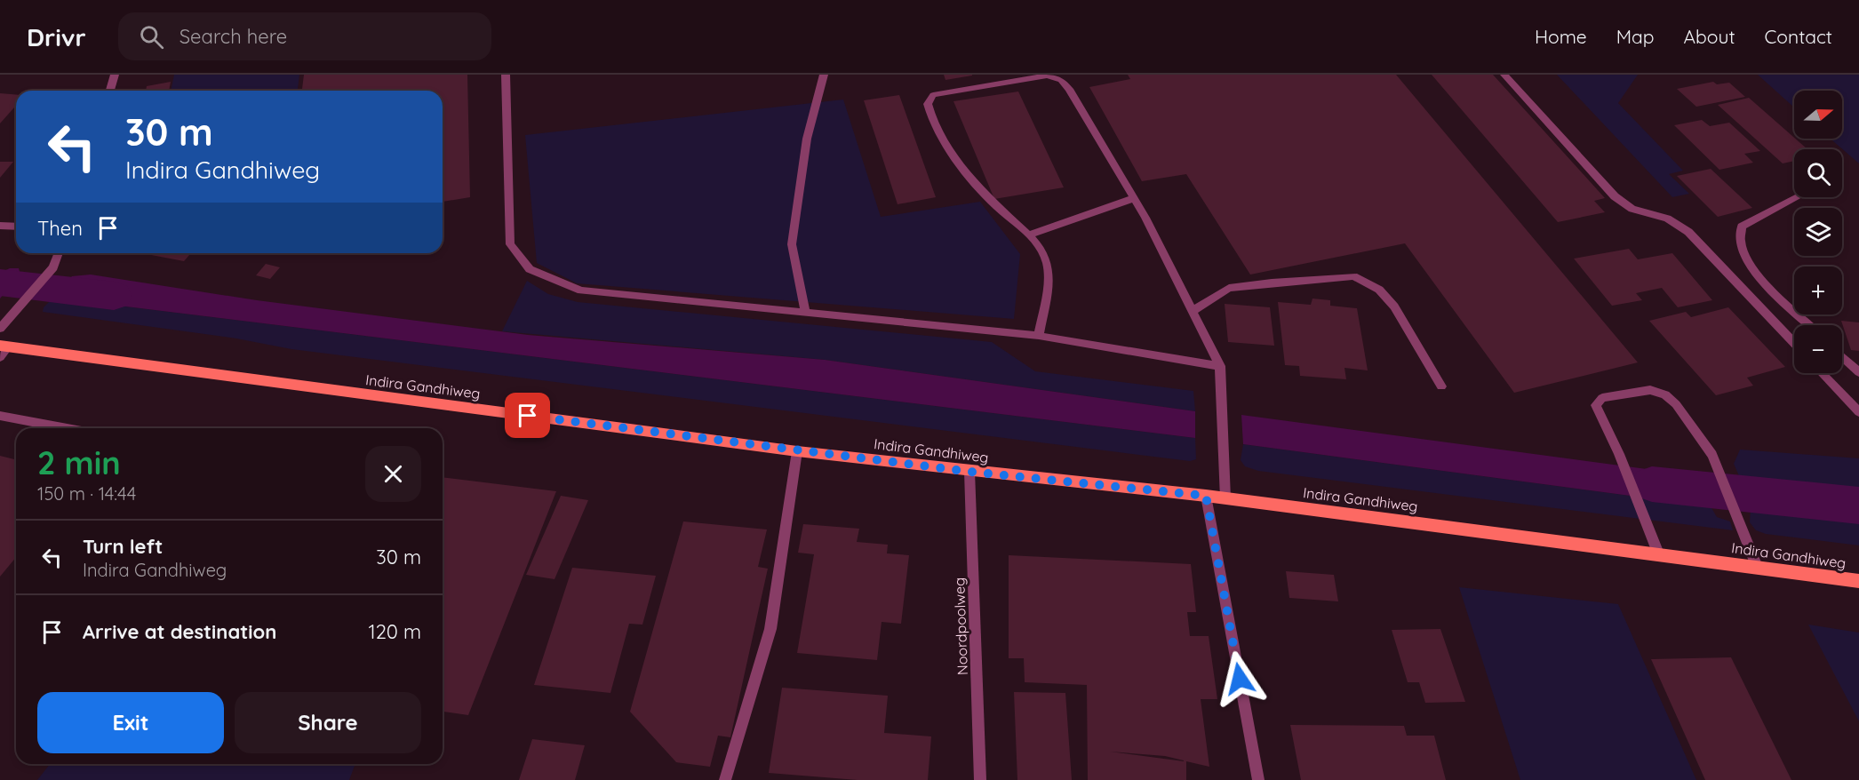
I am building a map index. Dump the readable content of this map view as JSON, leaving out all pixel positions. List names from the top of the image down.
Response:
{
  "streets": {
    "main road": ["Indira Gandhiweg"],
    "street": ["Noordpoolweg"]
  },
  "crossings": [
    ["Indira Gandhiweg", "Noordpoolweg"]
  ],
  "north": "right",
  "page": {
    "header": "Drivr",
    "search": "Search here",
    "nav": [
      "Home",
      "Map",
      "About",
      "Contact"
    ],
    "map_buttons": ["+", "−"],
    "turn": ["30 m", "Indira Gandhiweg"],
    "then": "Then",
    "heading": ["2 min", "150 m · 14:44"],
    "list": [
      {
        "name": "Turn left",
        "note": "Indira Gandhiweg",
        "value": "30 m"
      },
      {
        "name": "Arrive at destination",
        "value": "120 m"
      }
    ],
    "buttons": ["Exit", "Share"]
  }
}
